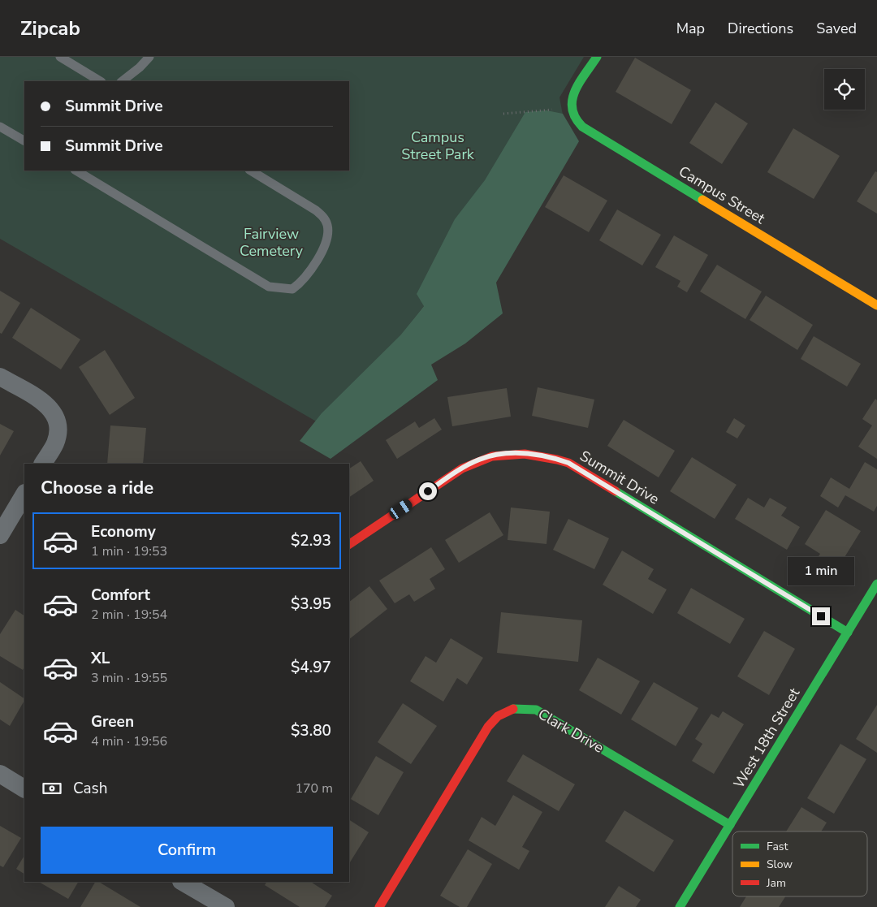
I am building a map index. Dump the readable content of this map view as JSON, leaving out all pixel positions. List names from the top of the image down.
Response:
{
  "streets": {
    "street": [
      "Campus Street",
      "Summit Drive",
      "Clark Drive",
      "West 18th Street"
    ]
  },
  "crossings": [
    ["Summit Drive", "West 18th Street"],
    ["Clark Drive", "West 18th Street"]
  ],
  "parks": ["Campus Street Park", "Fairview Cemetery"],
  "legend": ["Fast", "Slow", "Jam"],
  "page": {
    "header": "Zipcab",
    "nav": ["Map", "Directions", "Saved"],
    "banner": ["Summit Drive", "Summit Drive"],
    "heading": "Choose a ride",
    "list": [
      {
        "name": "Economy",
        "note": "1 min · 19:53",
        "value": "$2.93"
      },
      {
        "name": "Comfort",
        "note": "2 min · 19:54",
        "value": "$3.95"
      },
      {
        "name": "XL",
        "note": "3 min · 19:55",
        "value": "$4.97"
      },
      {
        "name": "Green",
        "note": "4 min · 19:56",
        "value": "$3.80"
      }
    ],
    "bubble": "1 min",
    "pay": ["Cash", "170 m"],
    "buttons": "Confirm"
  }
}
